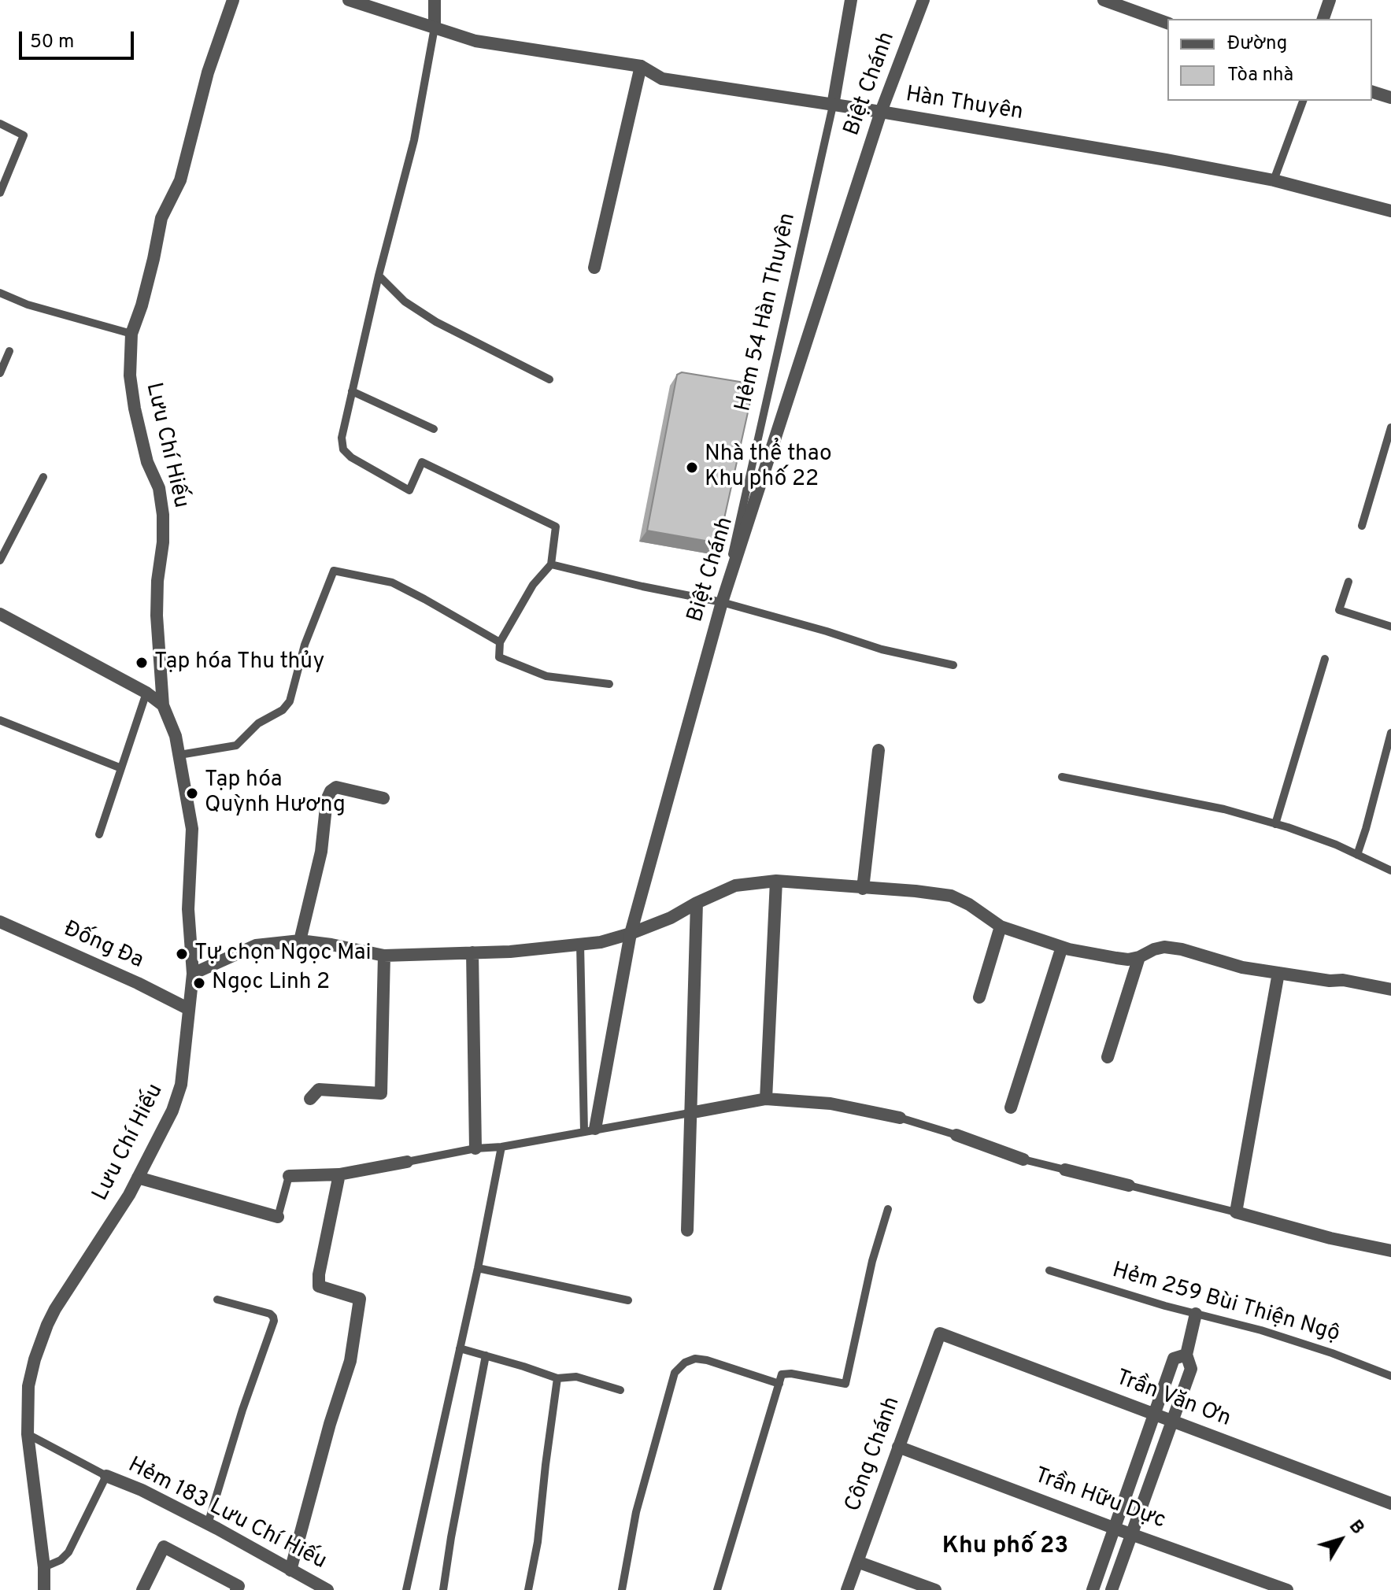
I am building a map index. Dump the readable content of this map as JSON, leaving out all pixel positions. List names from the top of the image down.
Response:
{
  "streets": {
    "street": [
      "Biệt Chánh",
      "Hàn Thuyên",
      "Lưu Chí Hiếu",
      "Đống Đa",
      "Trần Văn Ơn",
      "Công Chánh",
      "Trần Hữu Dực",
      "Hẻm 183 Lưu Chí Hiếu"
    ],
    "lane": ["Hẻm 54 Hàn Thuyên", "Hẻm 259 Bùi Thiện Ngộ"]
  },
  "crossings": [
    ["Biệt Chánh", "Hàn Thuyên"],
    ["Biệt Chánh", "Hẻm 54 Hàn Thuyên"],
    ["Hàn Thuyên", "Hẻm 54 Hàn Thuyên"],
    ["Lưu Chí Hiếu", "Đống Đa"],
    ["Trần Văn Ơn", "Công Chánh"],
    ["Công Chánh", "Trần Hữu Dực"]
  ],
  "districts": ["Khu phố 23"],
  "places": [
    "Nhà thể thao Khu phố 22",
    "Tạp hóa Thu thủy",
    "Tạp hóa Quỳnh Hương",
    "Tự chọn Ngọc Mai",
    "Ngọc Linh 2"
  ],
  "legend": ["Đường", "Tòa nhà"],
  "scale_bar": "50 m",
  "north": "top right"
}
